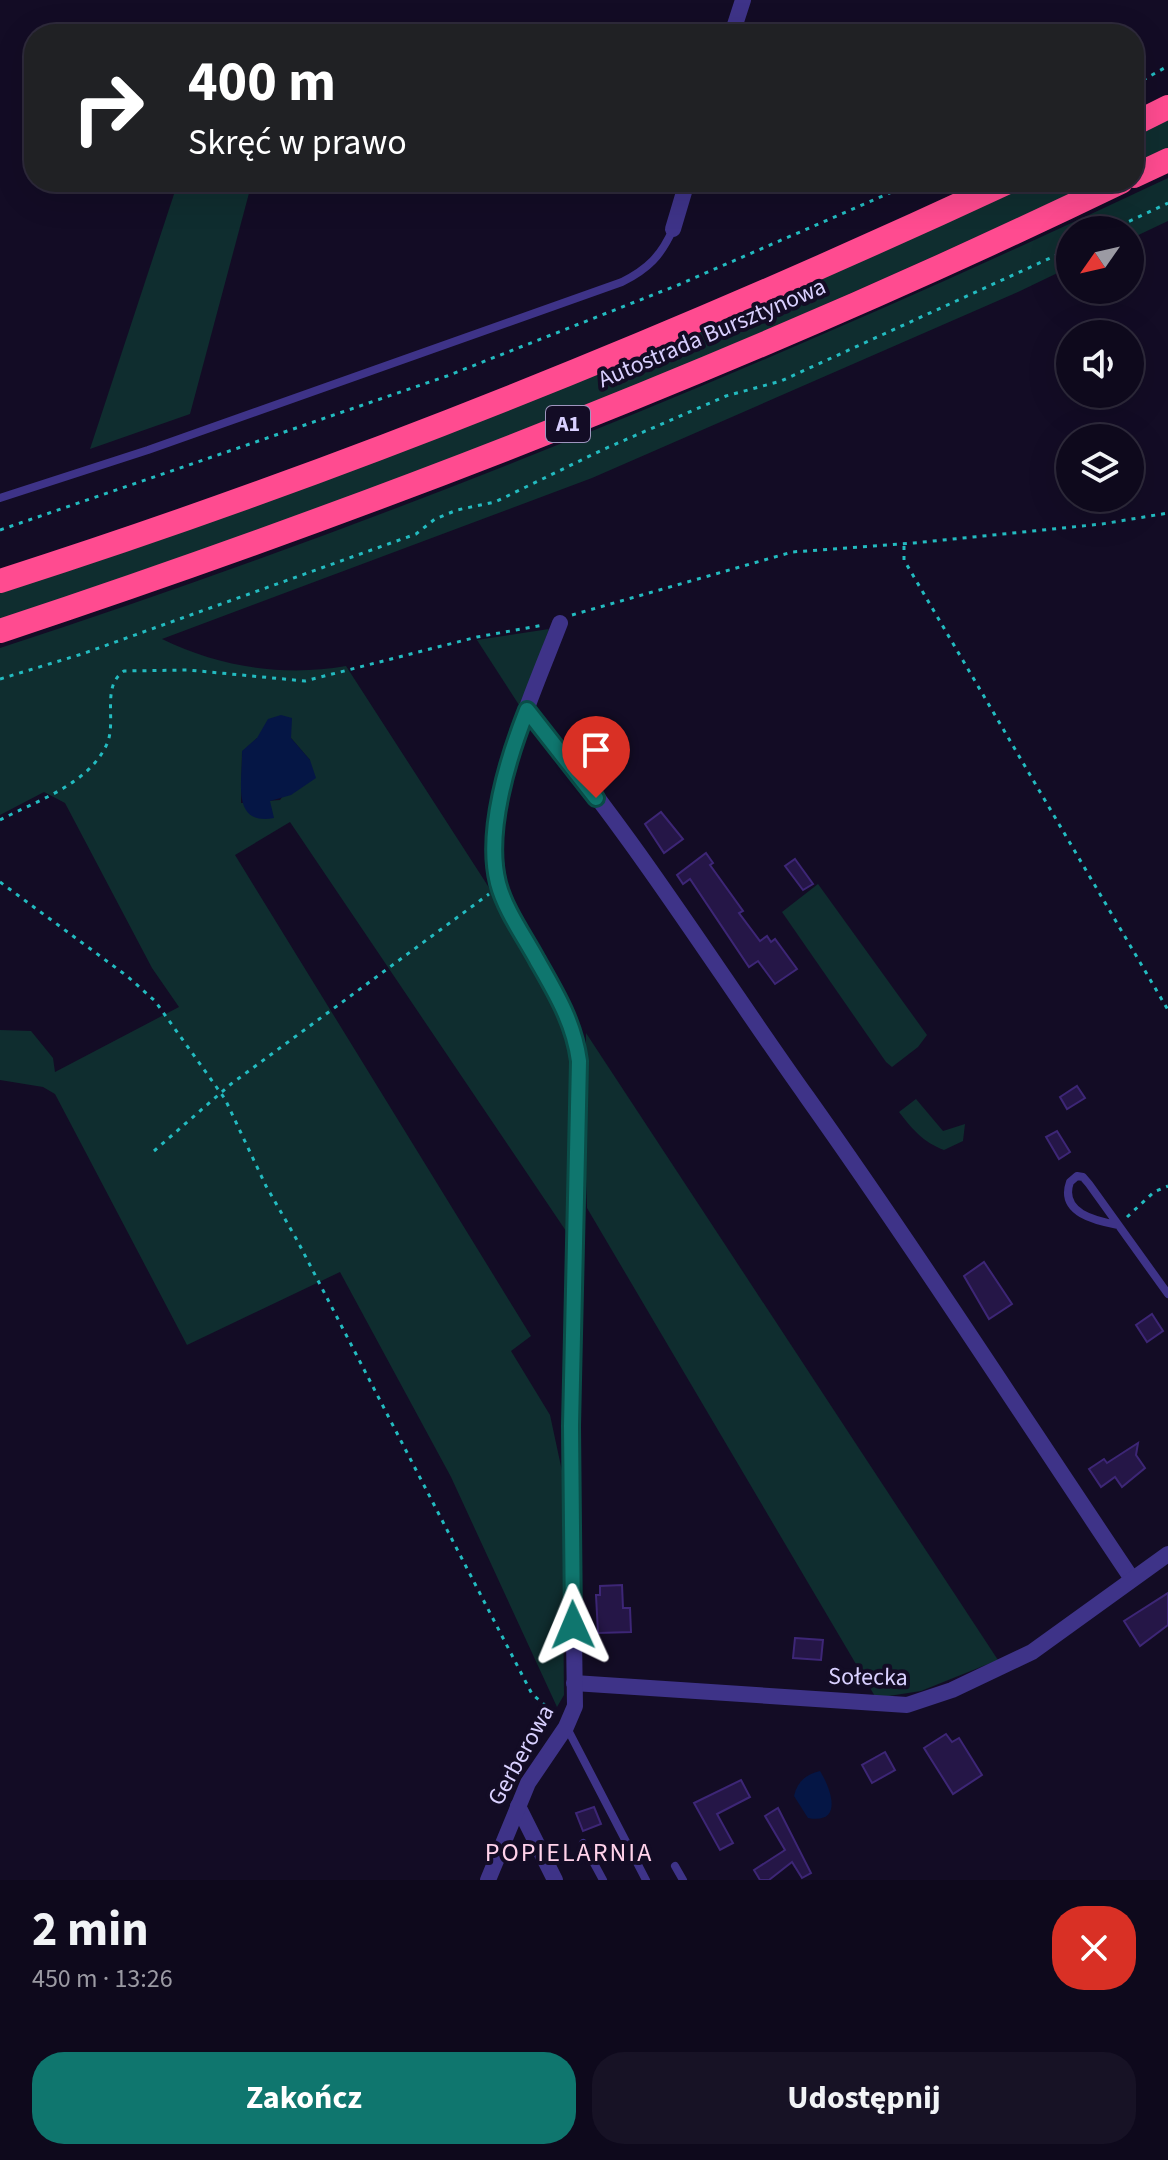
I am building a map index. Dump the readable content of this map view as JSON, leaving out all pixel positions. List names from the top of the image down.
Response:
{
  "streets": {
    "highway": ["Autostrada Bursztynowa", "A1"],
    "street": ["Sołecka", "Gerberowa"]
  },
  "crossings": [
    ["Sołecka", "Gerberowa"]
  ],
  "districts": ["POPIELARNIA"],
  "north": "bottom left",
  "page": {
    "turn": ["400 m", "Skręć w prawo"],
    "heading": ["2 min", "450 m · 13:26"],
    "buttons": ["Zakończ", "Udostępnij"]
  }
}
